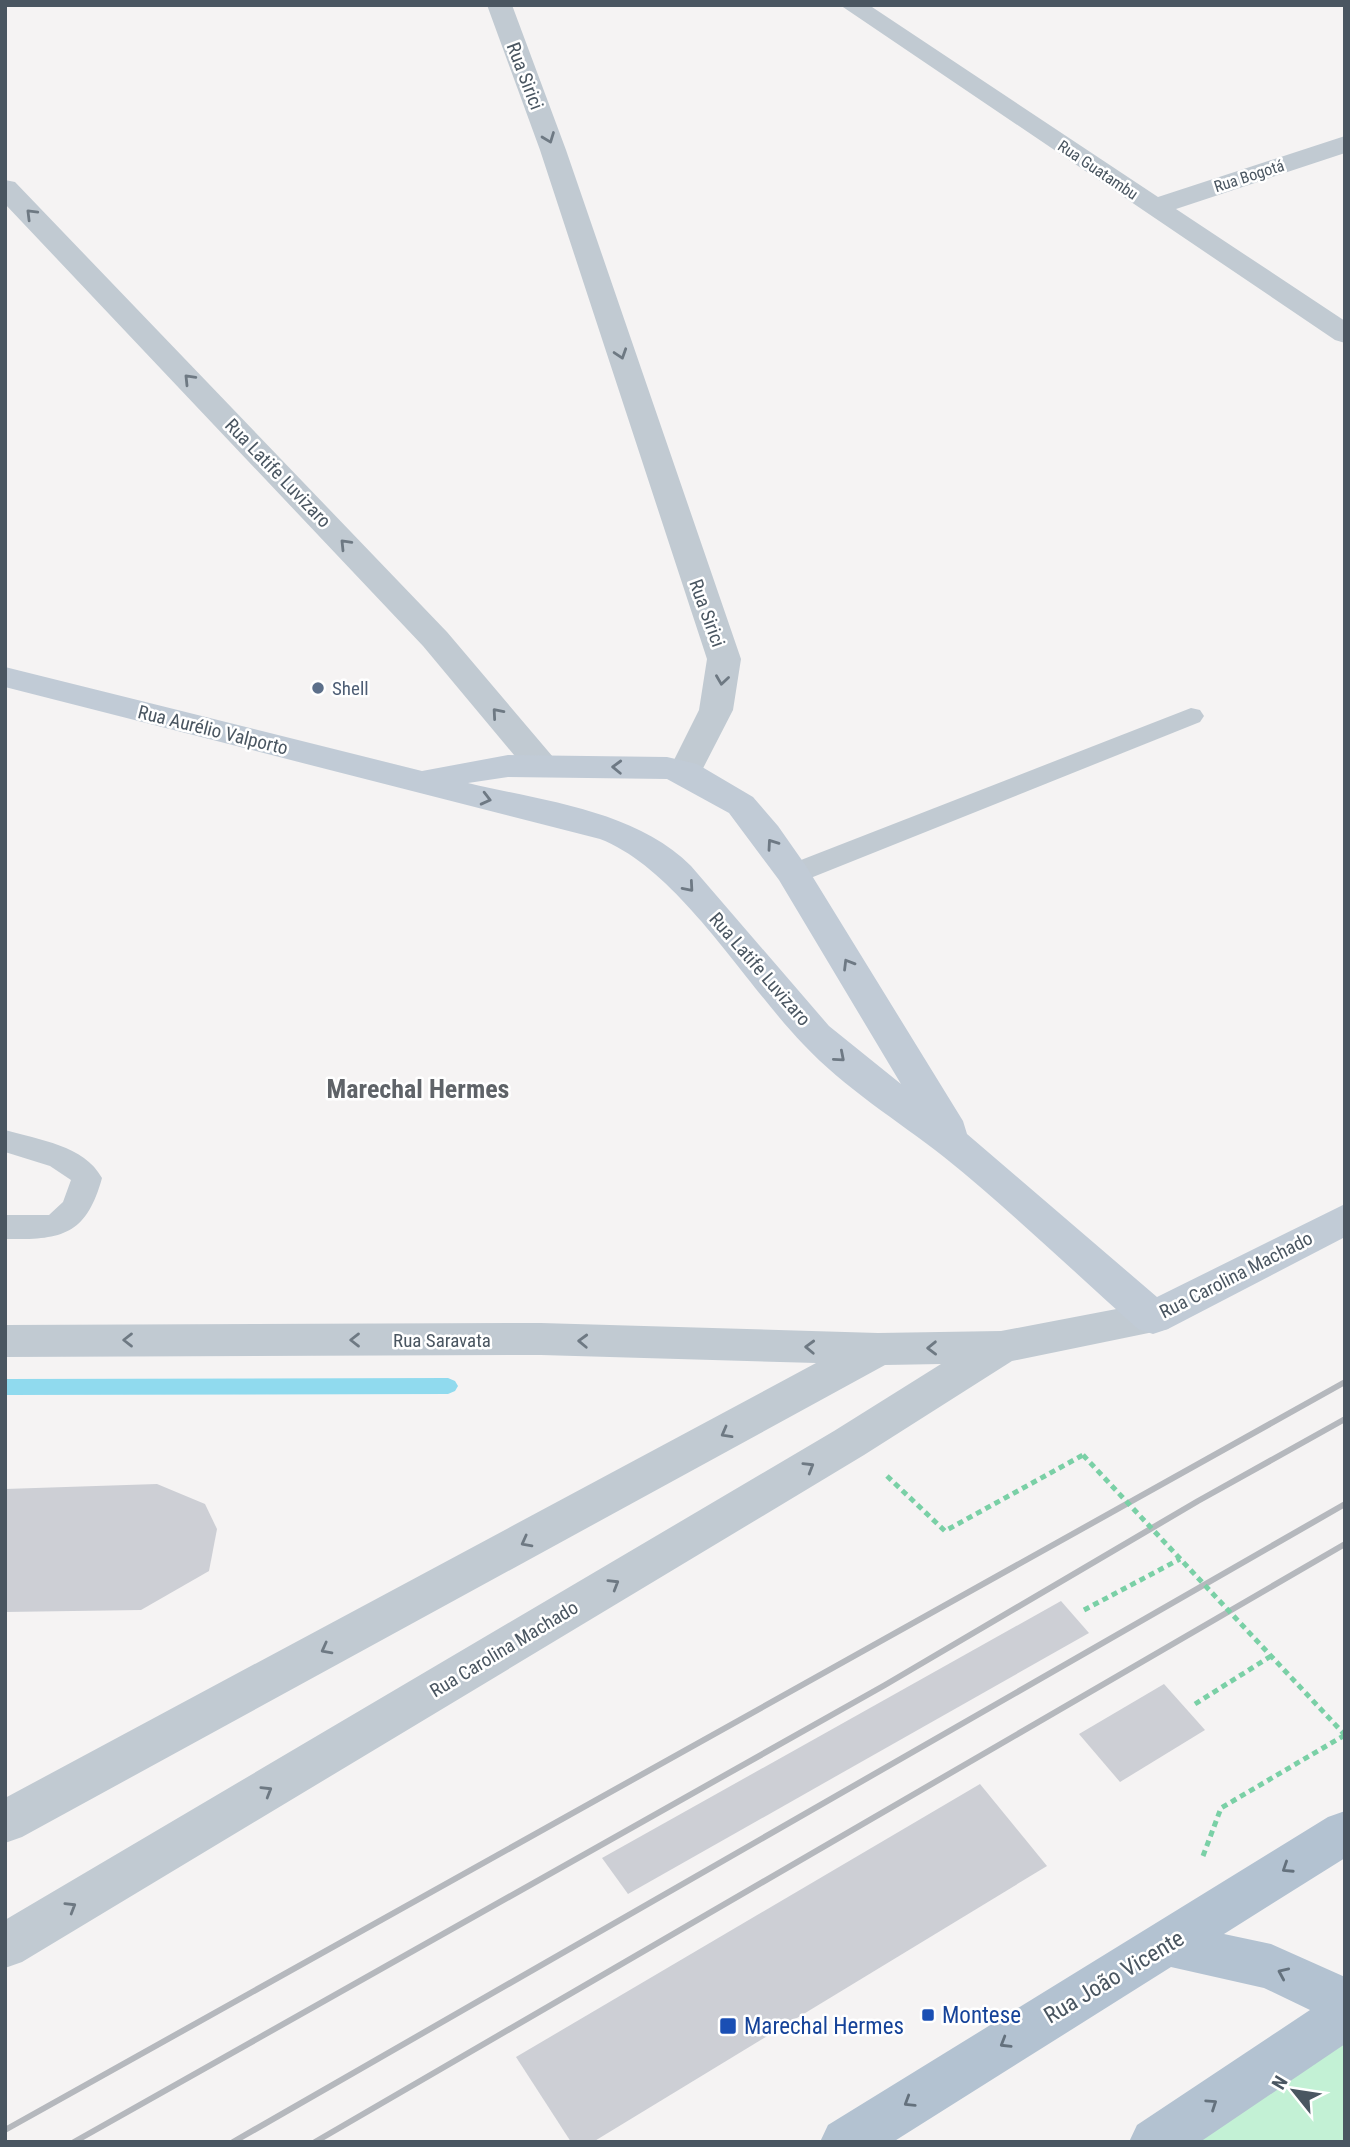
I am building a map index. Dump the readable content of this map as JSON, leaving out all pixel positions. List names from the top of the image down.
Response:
{
  "streets": {
    "main road": [
      "Rua Latife Luvizaro",
      "Rua Aurélio Valporto",
      "Rua Carolina Machado",
      "Rua João Vicente"
    ],
    "street": [
      "Rua Sirici",
      "Rua Guatambu",
      "Rua Bogotá",
      "Rua Saravata"
    ]
  },
  "crossings": [
    ["Rua Guatambu", "Rua Bogotá"],
    ["Rua Latife Luvizaro", "Rua Aurélio Valporto"],
    ["Rua Latife Luvizaro", "Rua Carolina Machado"],
    ["Rua Carolina Machado", "Rua Saravata"]
  ],
  "one_way": ["Rua Sirici", "Rua Saravata"],
  "districts": ["Marechal Hermes"],
  "places": {
    "other": ["Shell"],
    "transit": ["Montese", "Marechal Hermes"]
  },
  "north": "top left"
}
